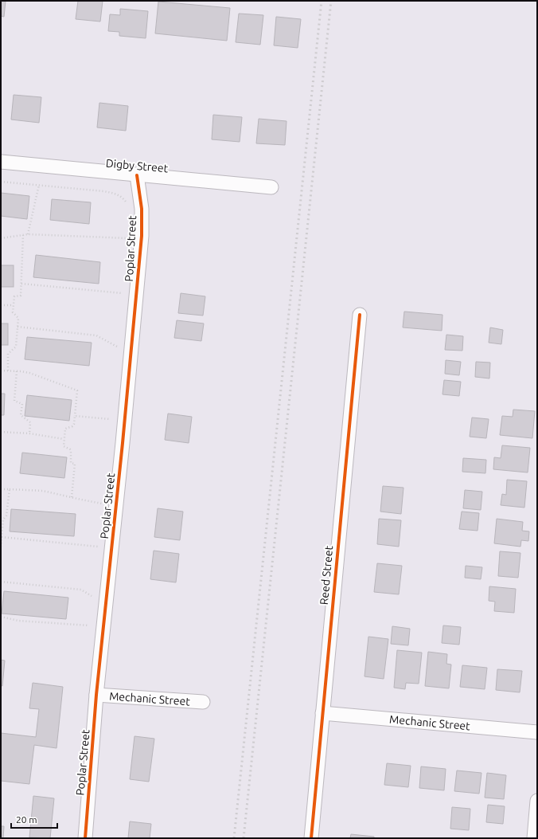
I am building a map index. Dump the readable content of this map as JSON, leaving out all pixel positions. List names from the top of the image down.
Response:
{
  "streets": {
    "street": [
      "Digby Street",
      "Poplar Street",
      "Reed Street",
      "Mechanic Street"
    ]
  },
  "crossings": [
    ["Digby Street", "Poplar Street"],
    ["Poplar Street", "Mechanic Street"],
    ["Reed Street", "Mechanic Street"]
  ],
  "scale_bar": "20 m"
}
